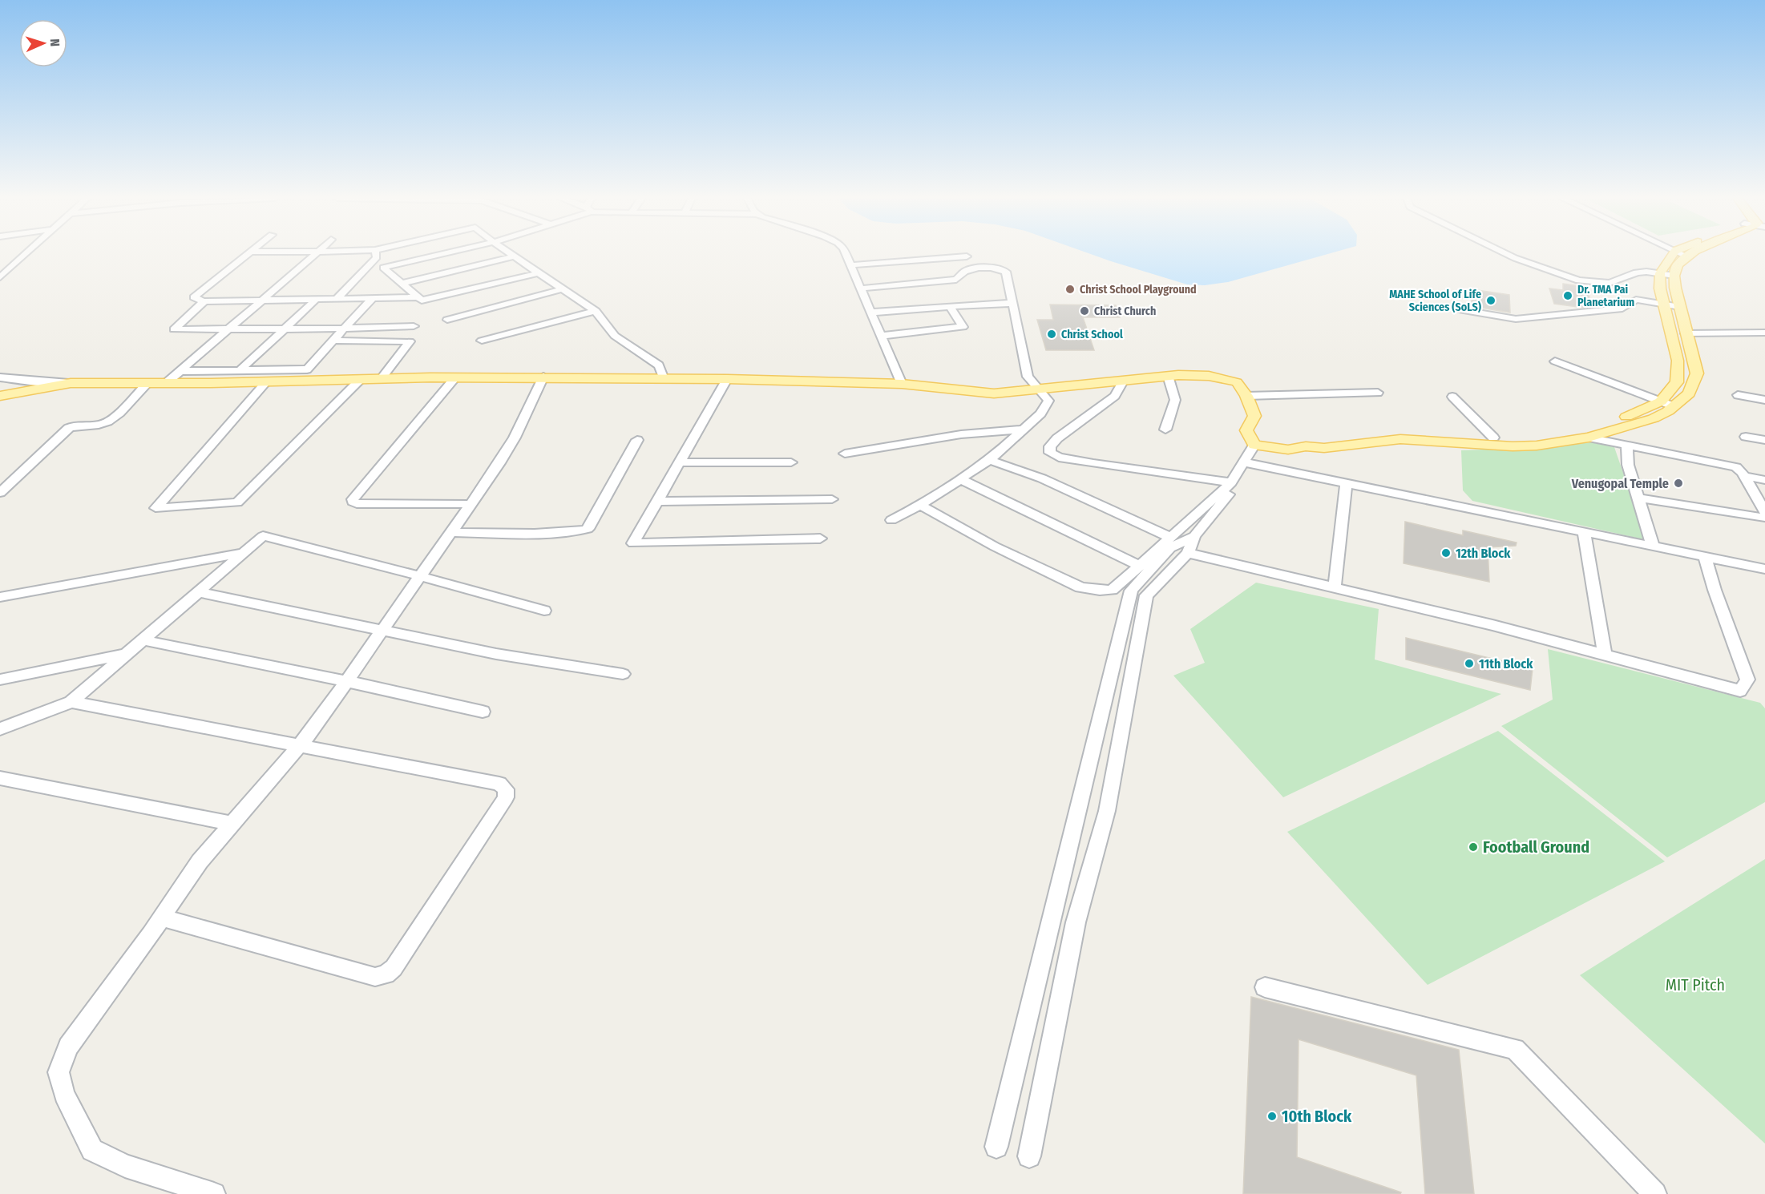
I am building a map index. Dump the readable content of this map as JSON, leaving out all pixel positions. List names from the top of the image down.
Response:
{
  "parks": ["MIT Pitch"],
  "places": [
    "Christ School Playground",
    "Dr. TMA Pai Planetarium",
    "MAHE School of Life Sciences (SoLS)",
    "Christ Church",
    "Christ School",
    "Venugopal Temple",
    "12th Block",
    "11th Block",
    "Football Ground",
    "10th Block"
  ],
  "north": "right"
}
